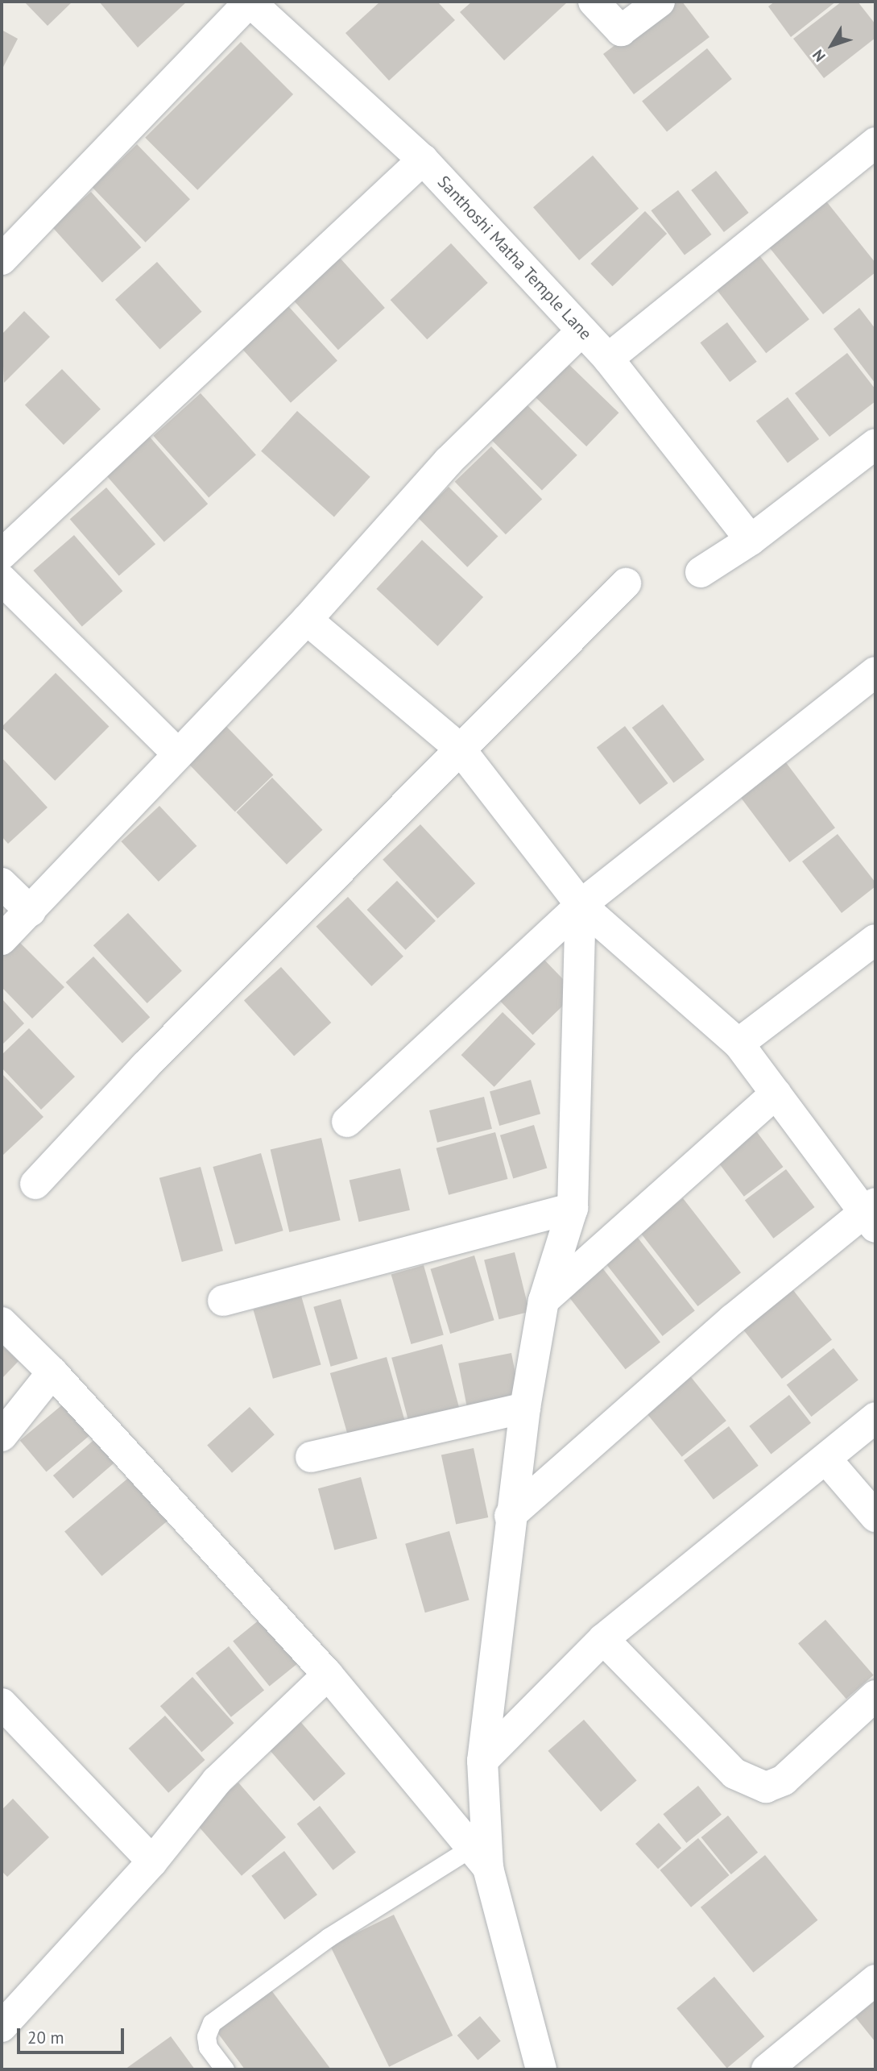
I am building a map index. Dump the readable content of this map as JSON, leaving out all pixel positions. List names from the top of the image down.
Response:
{
  "streets": {
    "street": ["Santhoshi Matha Temple Lane"]
  },
  "scale_bar": "20 m",
  "north": "bottom left"
}
